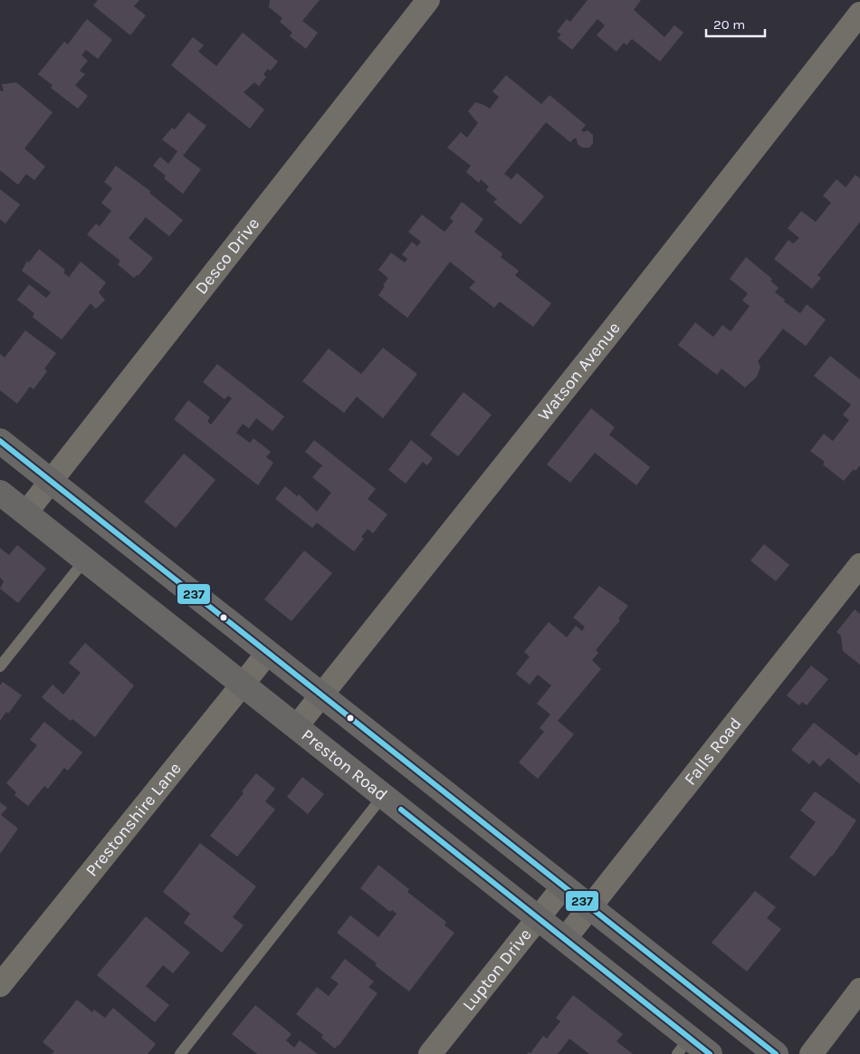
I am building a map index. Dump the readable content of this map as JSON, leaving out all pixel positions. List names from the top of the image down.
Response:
{
  "streets": {
    "main road": ["Preston Road"],
    "street": [
      "Desco Drive",
      "Watson Avenue",
      "Falls Road",
      "Prestonshire Lane",
      "Lupton Drive"
    ]
  },
  "crossings": [
    ["Desco Drive", "Preston Road"],
    ["Watson Avenue", "Preston Road"],
    ["Falls Road", "Preston Road"],
    ["Preston Road", "Prestonshire Lane"],
    ["Preston Road", "Lupton Drive"]
  ],
  "lines": ["transit line 237"],
  "scale_bar": "20 m"
}
